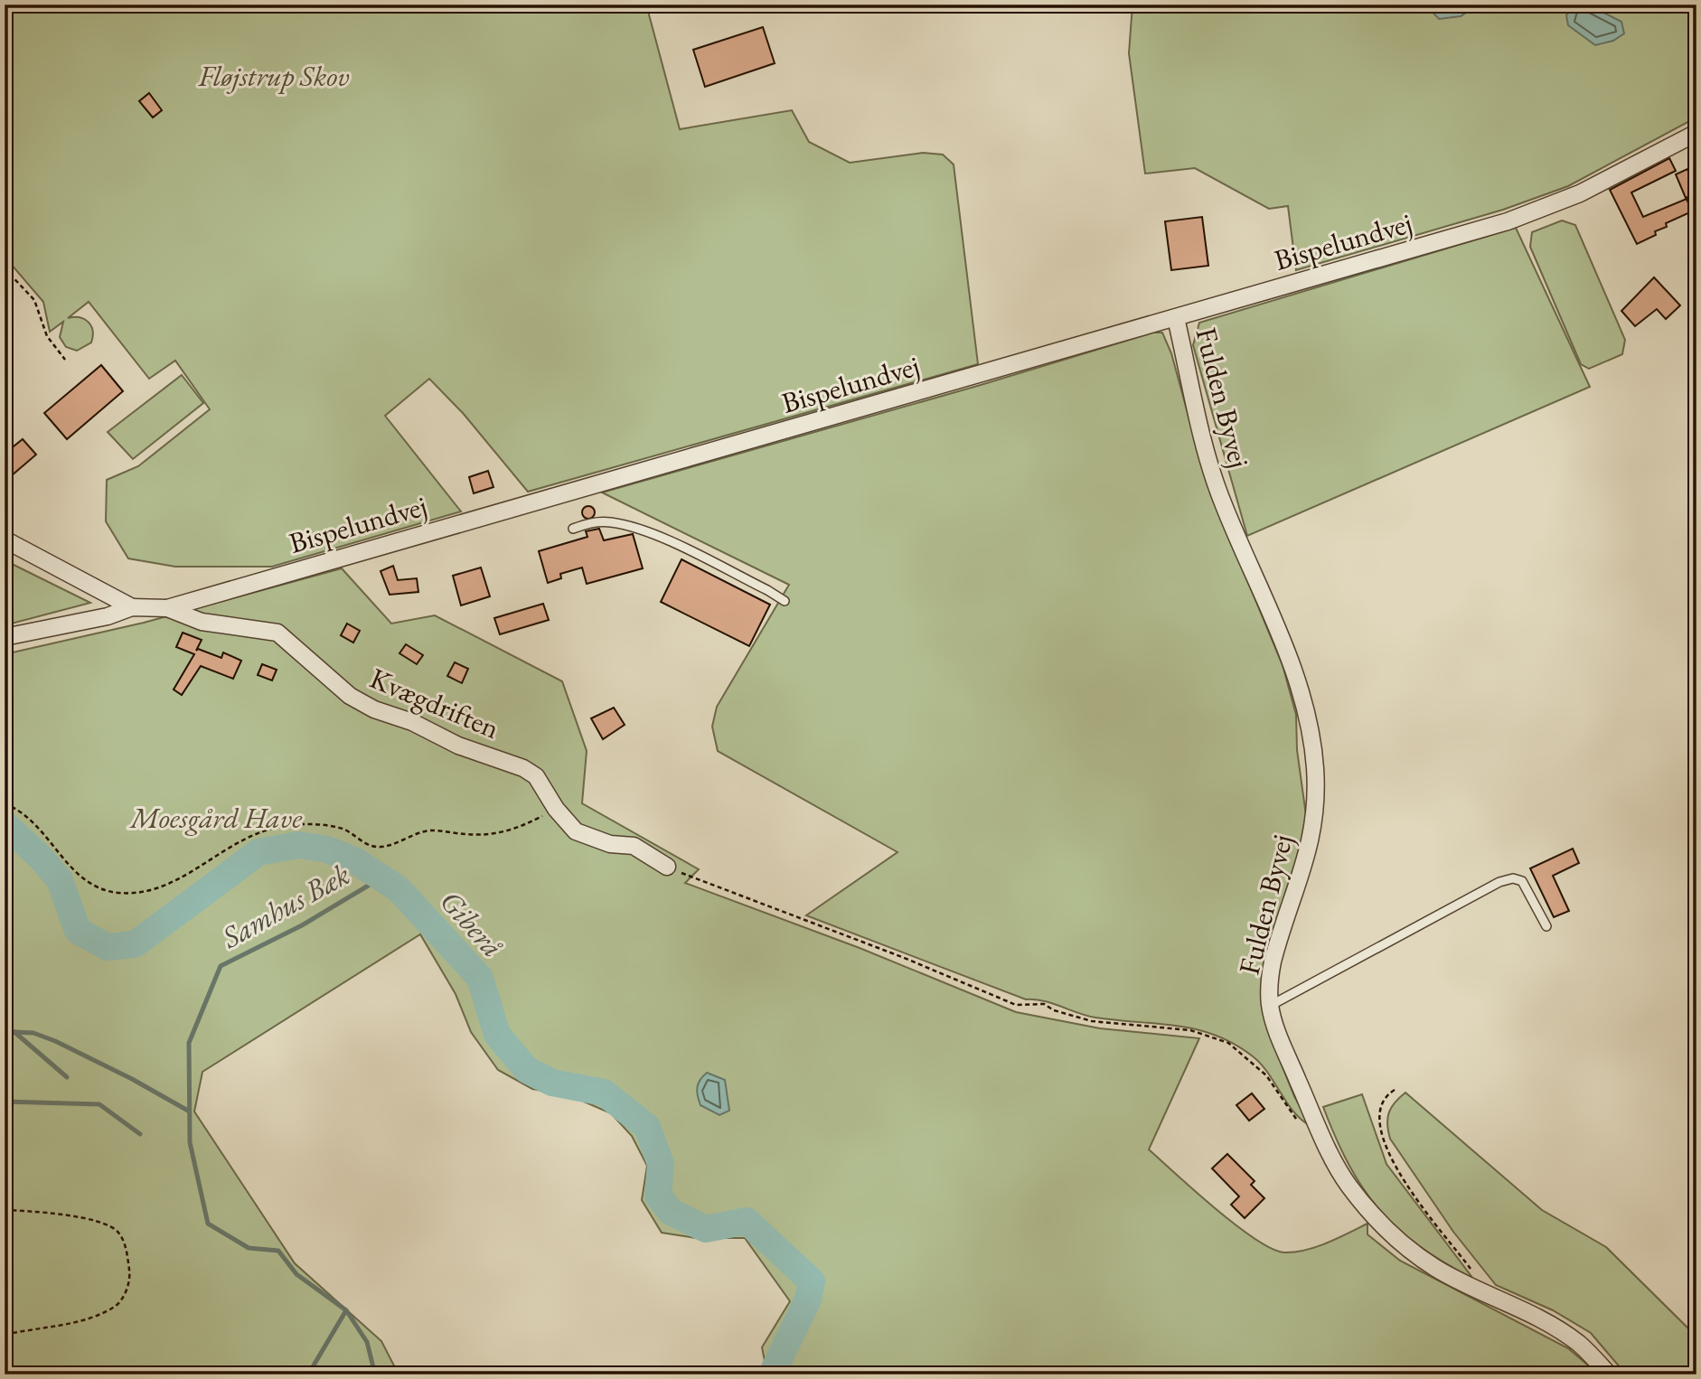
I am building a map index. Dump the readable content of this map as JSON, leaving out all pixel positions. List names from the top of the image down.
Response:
{
  "streets": {
    "street": ["Bispelundvej", "Fulden Byvej", "Kvægdriften"]
  },
  "crossings": [
    ["Bispelundvej", "Fulden Byvej"],
    ["Bispelundvej", "Kvægdriften"]
  ],
  "water": ["Samhus Bæk", "Giberå"],
  "parks": ["Fløjstrup Skov", "Moesgård Have"]
}
